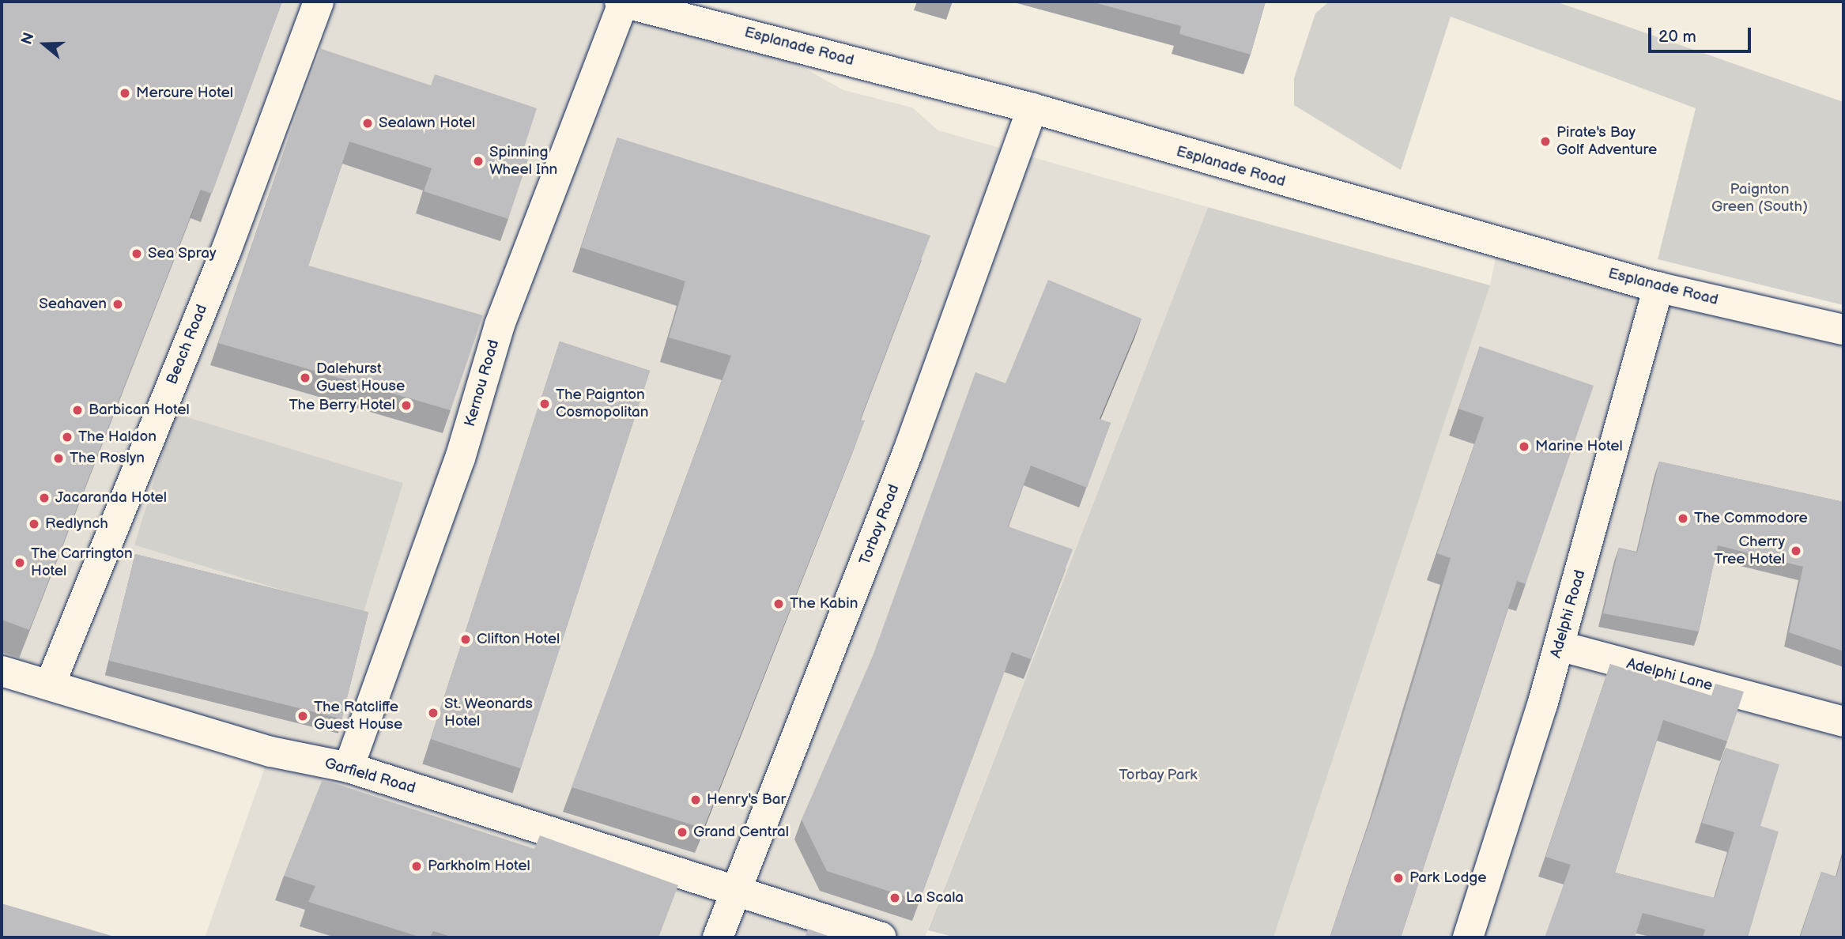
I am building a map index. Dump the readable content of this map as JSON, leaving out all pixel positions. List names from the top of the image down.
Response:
{
  "streets": {
    "street": [
      "Esplanade Road",
      "Beach Road",
      "Kernou Road",
      "Torbay Road",
      "Adelphi Road",
      "Adelphi Lane",
      "Garfield Road"
    ]
  },
  "crossings": [
    ["Esplanade Road", "Kernou Road"],
    ["Esplanade Road", "Torbay Road"],
    ["Esplanade Road", "Adelphi Road"],
    ["Beach Road", "Garfield Road"],
    ["Kernou Road", "Garfield Road"],
    ["Torbay Road", "Garfield Road"],
    ["Adelphi Road", "Adelphi Lane"]
  ],
  "parks": ["Paignton Green (South)", "Torbay Park"],
  "places": [
    "Mercure Hotel",
    "Sealawn Hotel",
    "Pirate's Bay Golf Adventure",
    "Spinning Wheel Inn",
    "Sea Spray",
    "Seahaven",
    "Dalehurst Guest House",
    "The Paignton Cosmopolitan",
    "The Berry Hotel",
    "Barbican Hotel",
    "The Haldon",
    "Marine Hotel",
    "The Roslyn",
    "Jacaranda Hotel",
    "The Commodore",
    "Redlynch",
    "Cherry Tree Hotel",
    "The Carrington Hotel",
    "The Kabin",
    "Clifton Hotel",
    "St. Weonards Hotel",
    "The Ratcliffe Guest House",
    "Henry's Bar",
    "Grand Central",
    "Parkholm Hotel",
    "Park Lodge",
    "La Scala"
  ],
  "scale_bar": "20 m",
  "north": "left"
}
